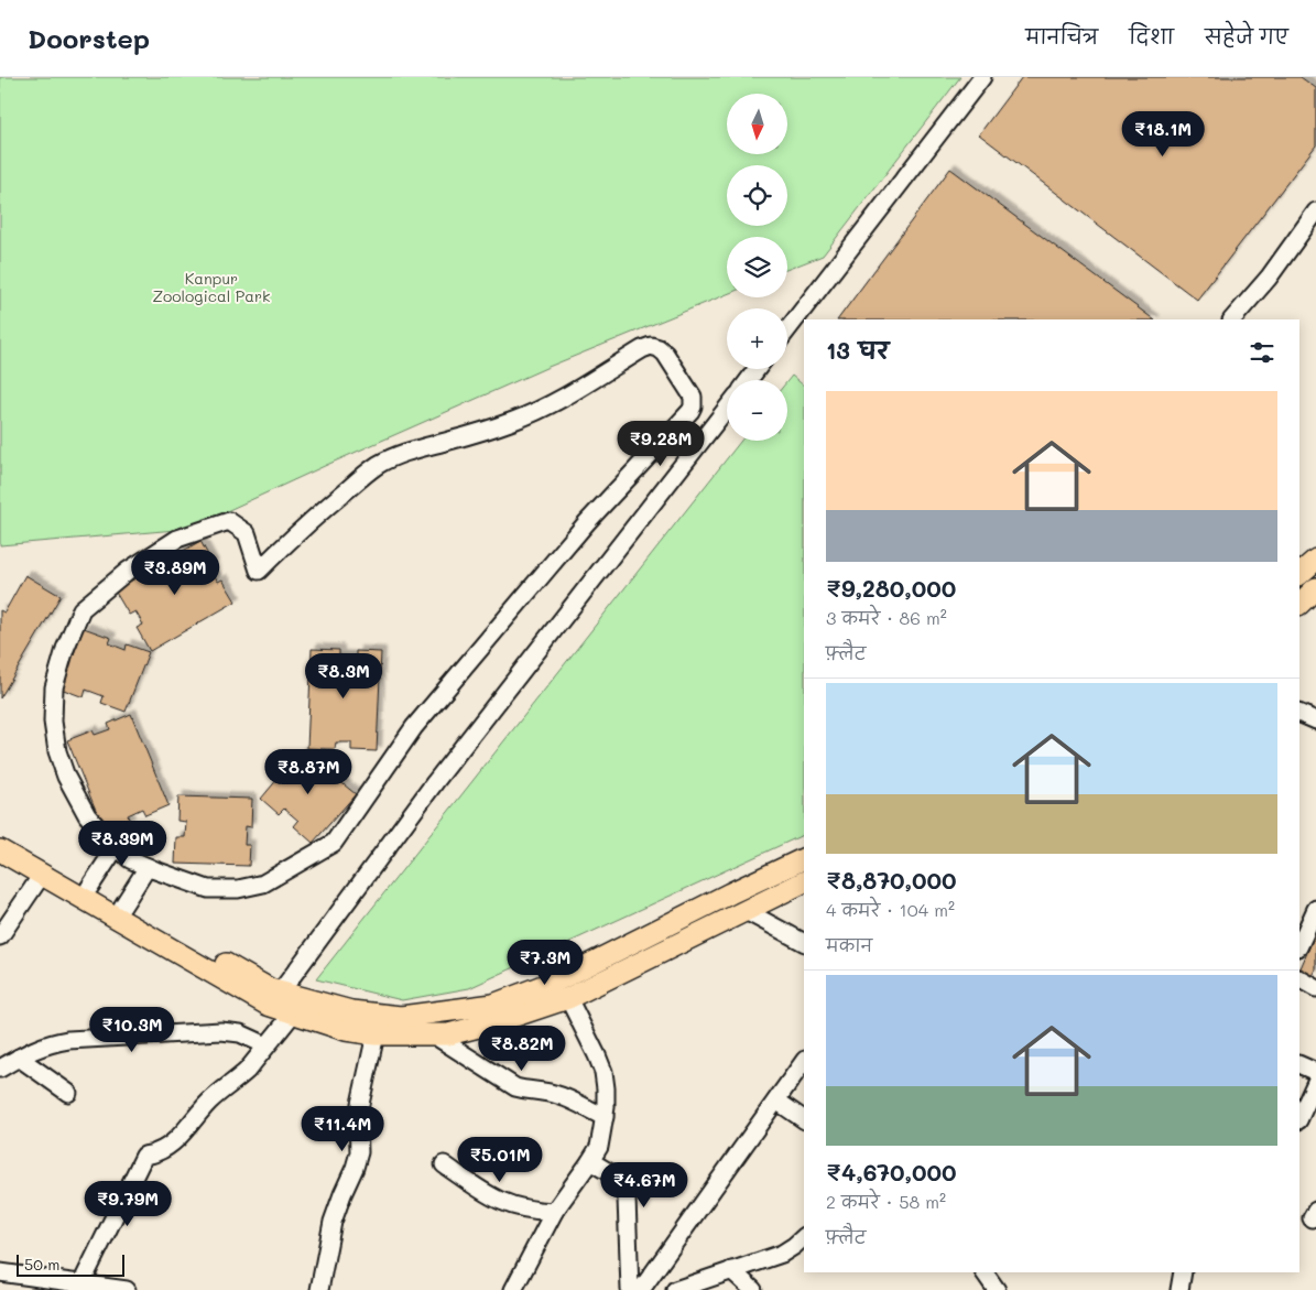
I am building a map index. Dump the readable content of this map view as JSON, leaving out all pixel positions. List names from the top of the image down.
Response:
{
  "parks": ["Kanpur Zoological Park"],
  "scale_bar": "50 m",
  "north": "bottom",
  "page": {
    "header": "Doorstep",
    "nav": ["मानचित्र", "दिशा", "सहेजे गए"],
    "map_buttons": ["+", "−"],
    "price": [
      "₹18.1M",
      "₹9.28M",
      "₹3.89M",
      "₹8.3M",
      "₹8.87M",
      "₹8.39M",
      "₹7.3M",
      "₹10.3M",
      "₹8.82M",
      "₹11.4M",
      "₹5.01M",
      "₹4.67M",
      "₹9.79M"
    ],
    "heading": "13 घर",
    "list": [
      {
        "name": "₹9,280,000",
        "note": "3 कमरे · 86 m² · फ़्लैट"
      },
      {
        "name": "₹8,870,000",
        "note": "4 कमरे · 104 m² · मकान"
      },
      {
        "name": "₹4,670,000",
        "note": "2 कमरे · 58 m² · फ़्लैट"
      }
    ],
    "scale": "50 m"
  }
}
